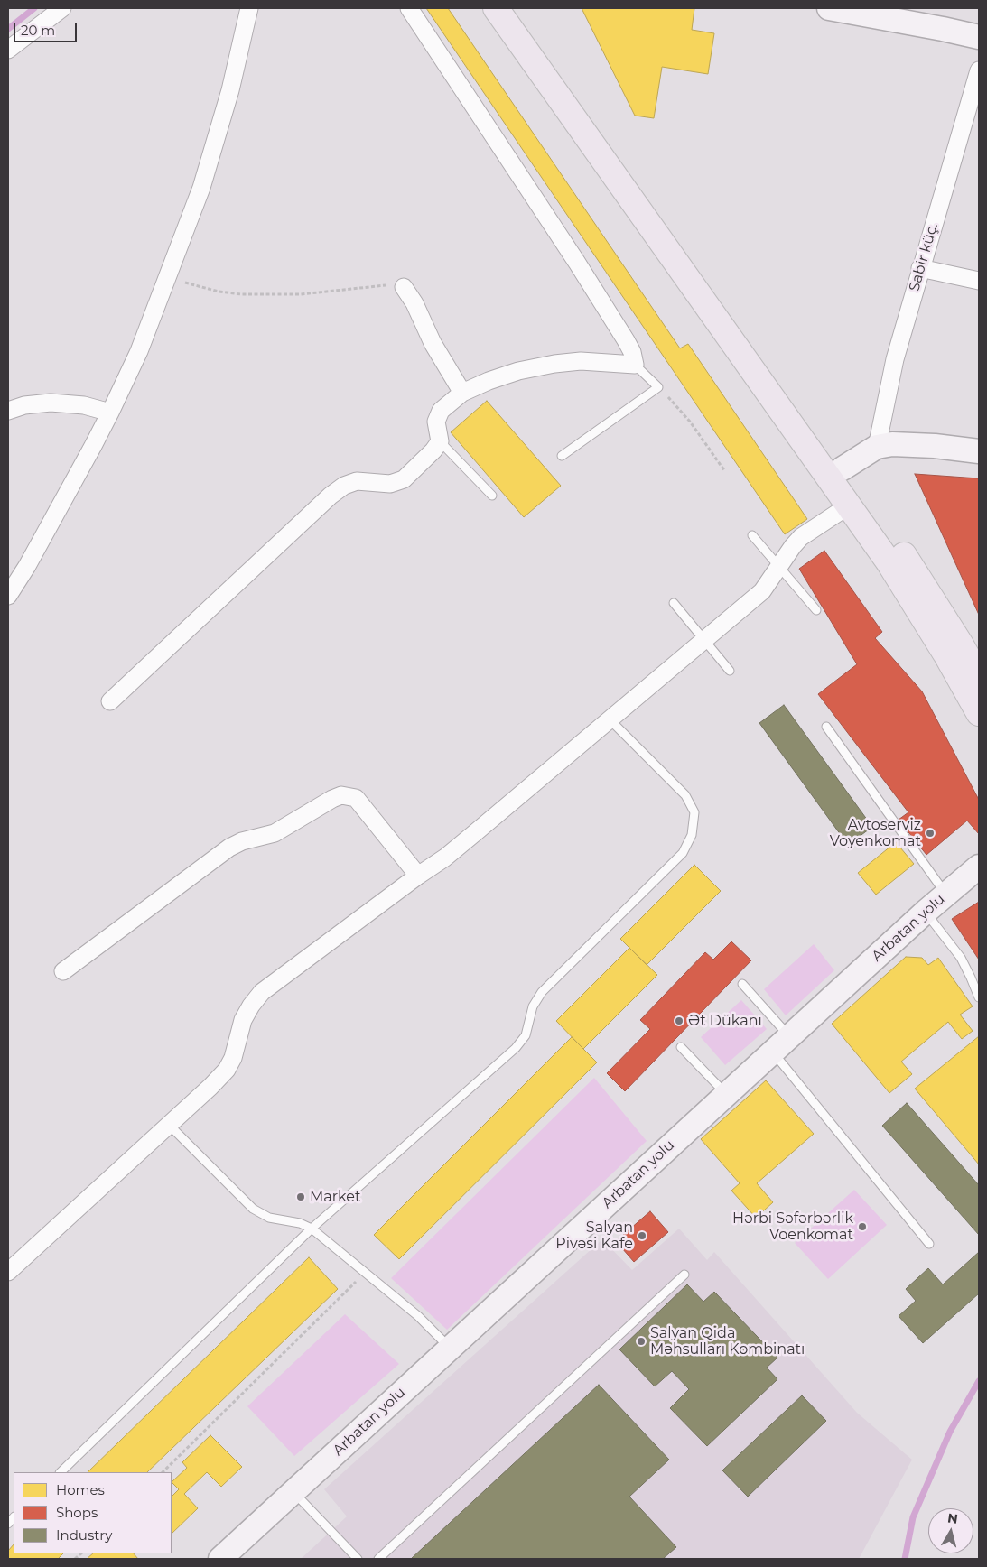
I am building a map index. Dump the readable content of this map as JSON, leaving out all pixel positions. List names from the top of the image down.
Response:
{
  "streets": {
    "main road": ["Arbatan yolu"],
    "street": ["Sabir küç."]
  },
  "places": [
    "Avtoserviz Voyenkomat",
    "Ət Dükanı",
    "Market",
    "Hərbi Səfərbərlik Voenkomat",
    "Salyan Pivəsi Kafe",
    "Salyan Qida Məhsulları Kombinatı"
  ],
  "legend": ["Homes", "Shops", "Industry"],
  "scale_bar": "20 m",
  "north": "top"
}
